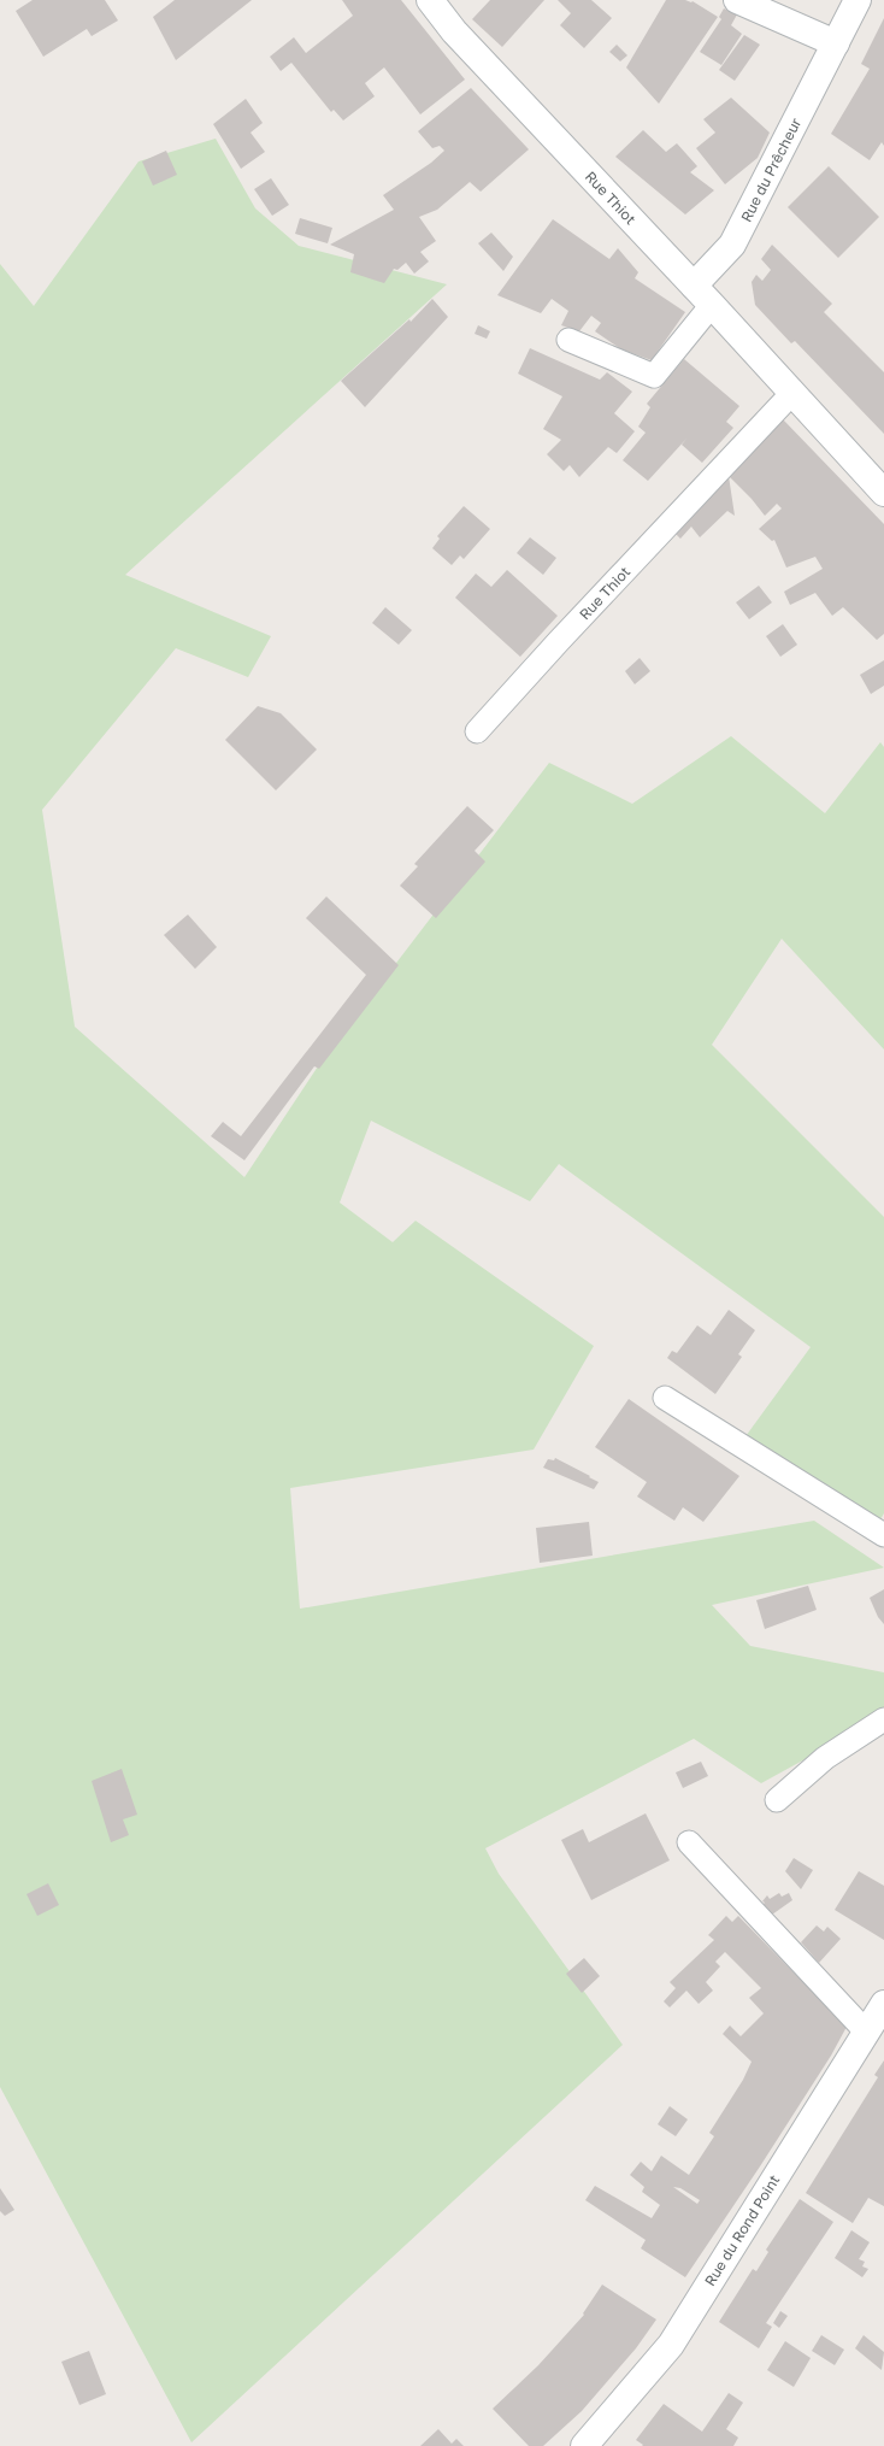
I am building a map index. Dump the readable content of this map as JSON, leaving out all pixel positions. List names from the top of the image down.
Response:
{
  "streets": {
    "street": ["Rue du Prêcheur", "Rue Thiot", "Rue du Rond Point"]
  },
  "crossings": [
    ["Rue du Prêcheur", "Rue Thiot"]
  ]
}
